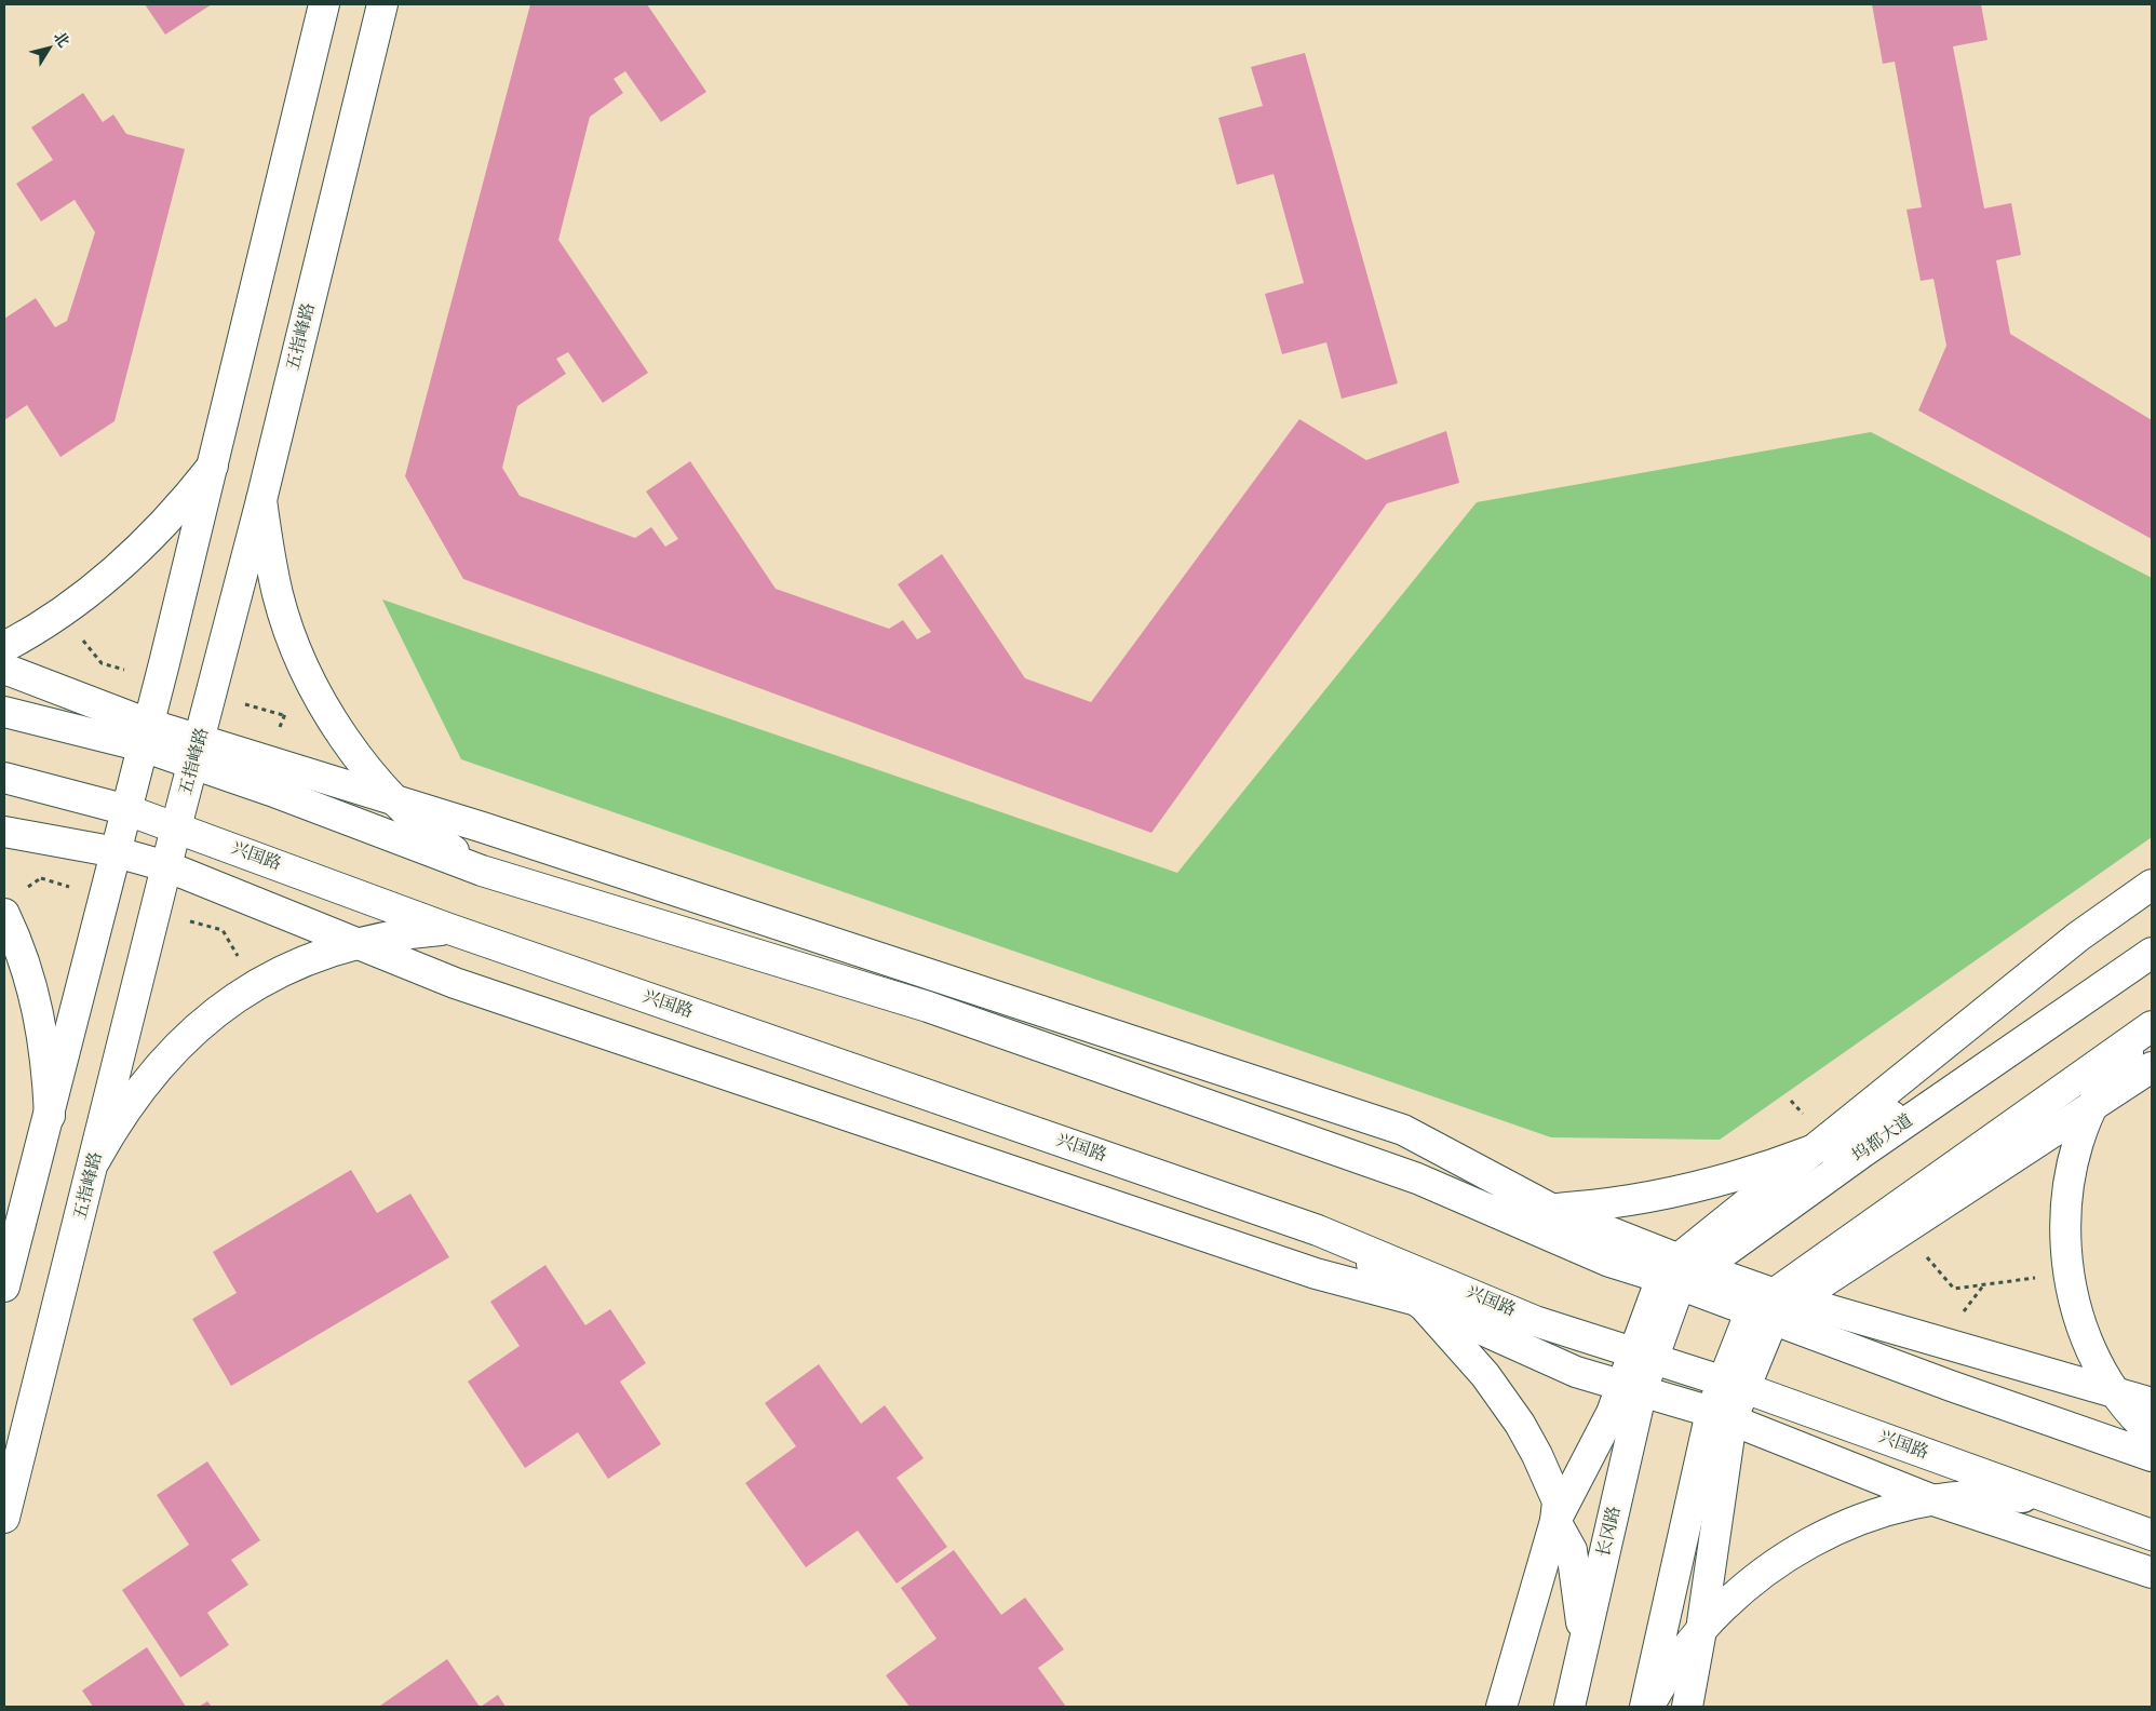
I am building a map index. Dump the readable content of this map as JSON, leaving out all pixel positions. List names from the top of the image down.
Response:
{
  "streets": {
    "main road": [
      "五指峰路",
      "兴国路",
      "坞都大道",
      "长冈路"
    ]
  },
  "crossings": [
    ["五指峰路", "兴国路"],
    ["兴国路", "长冈路"]
  ],
  "north": "top right"
}
